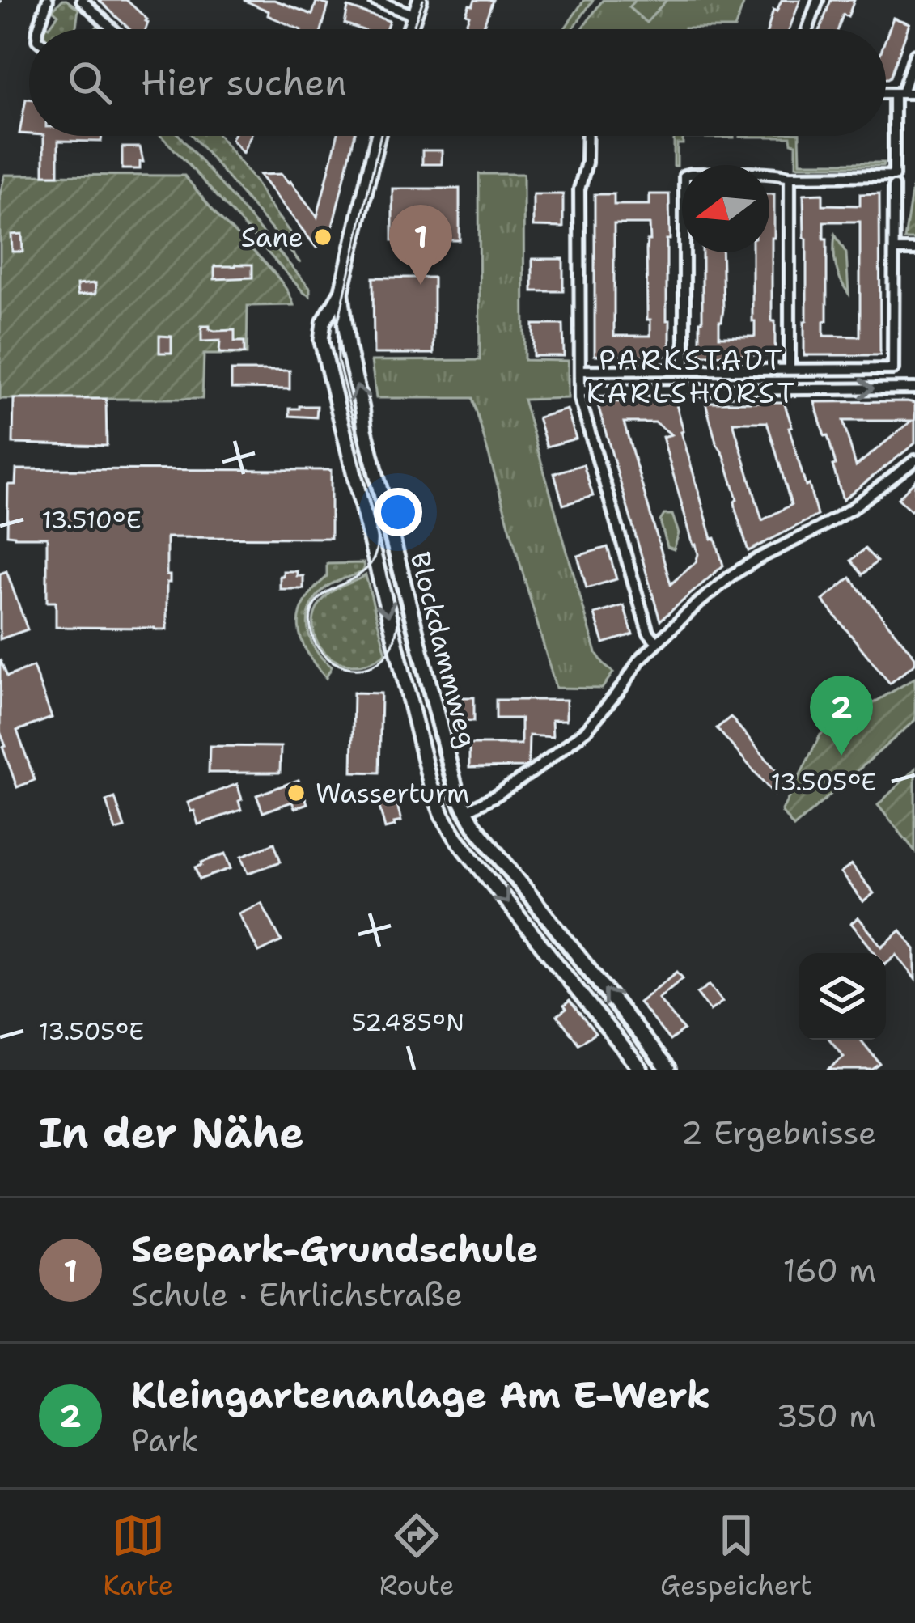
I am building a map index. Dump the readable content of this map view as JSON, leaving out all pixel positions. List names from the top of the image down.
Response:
{
  "streets": {
    "street": ["Blockdammweg"]
  },
  "districts": ["PARKSTADT KARLSHORST"],
  "places": ["Sane", "Wasserturm"],
  "north": "left",
  "page": {
    "search": "Hier suchen",
    "pins": ["1", "2"],
    "heading": ["In der Nähe", "2 Ergebnisse"],
    "list": [
      {
        "mark": "1",
        "name": "Seepark-Grundschule",
        "note": "Schule · Ehrlichstraße",
        "value": "160 m"
      },
      {
        "mark": "2",
        "name": "Kleingartenanlage Am E-Werk",
        "note": "Park",
        "value": "350 m"
      }
    ],
    "nav": ["Karte", "Route", "Gespeichert"]
  },
  "coordinates": ["13.510°E", "13.505°E", "52.485°N"]
}
